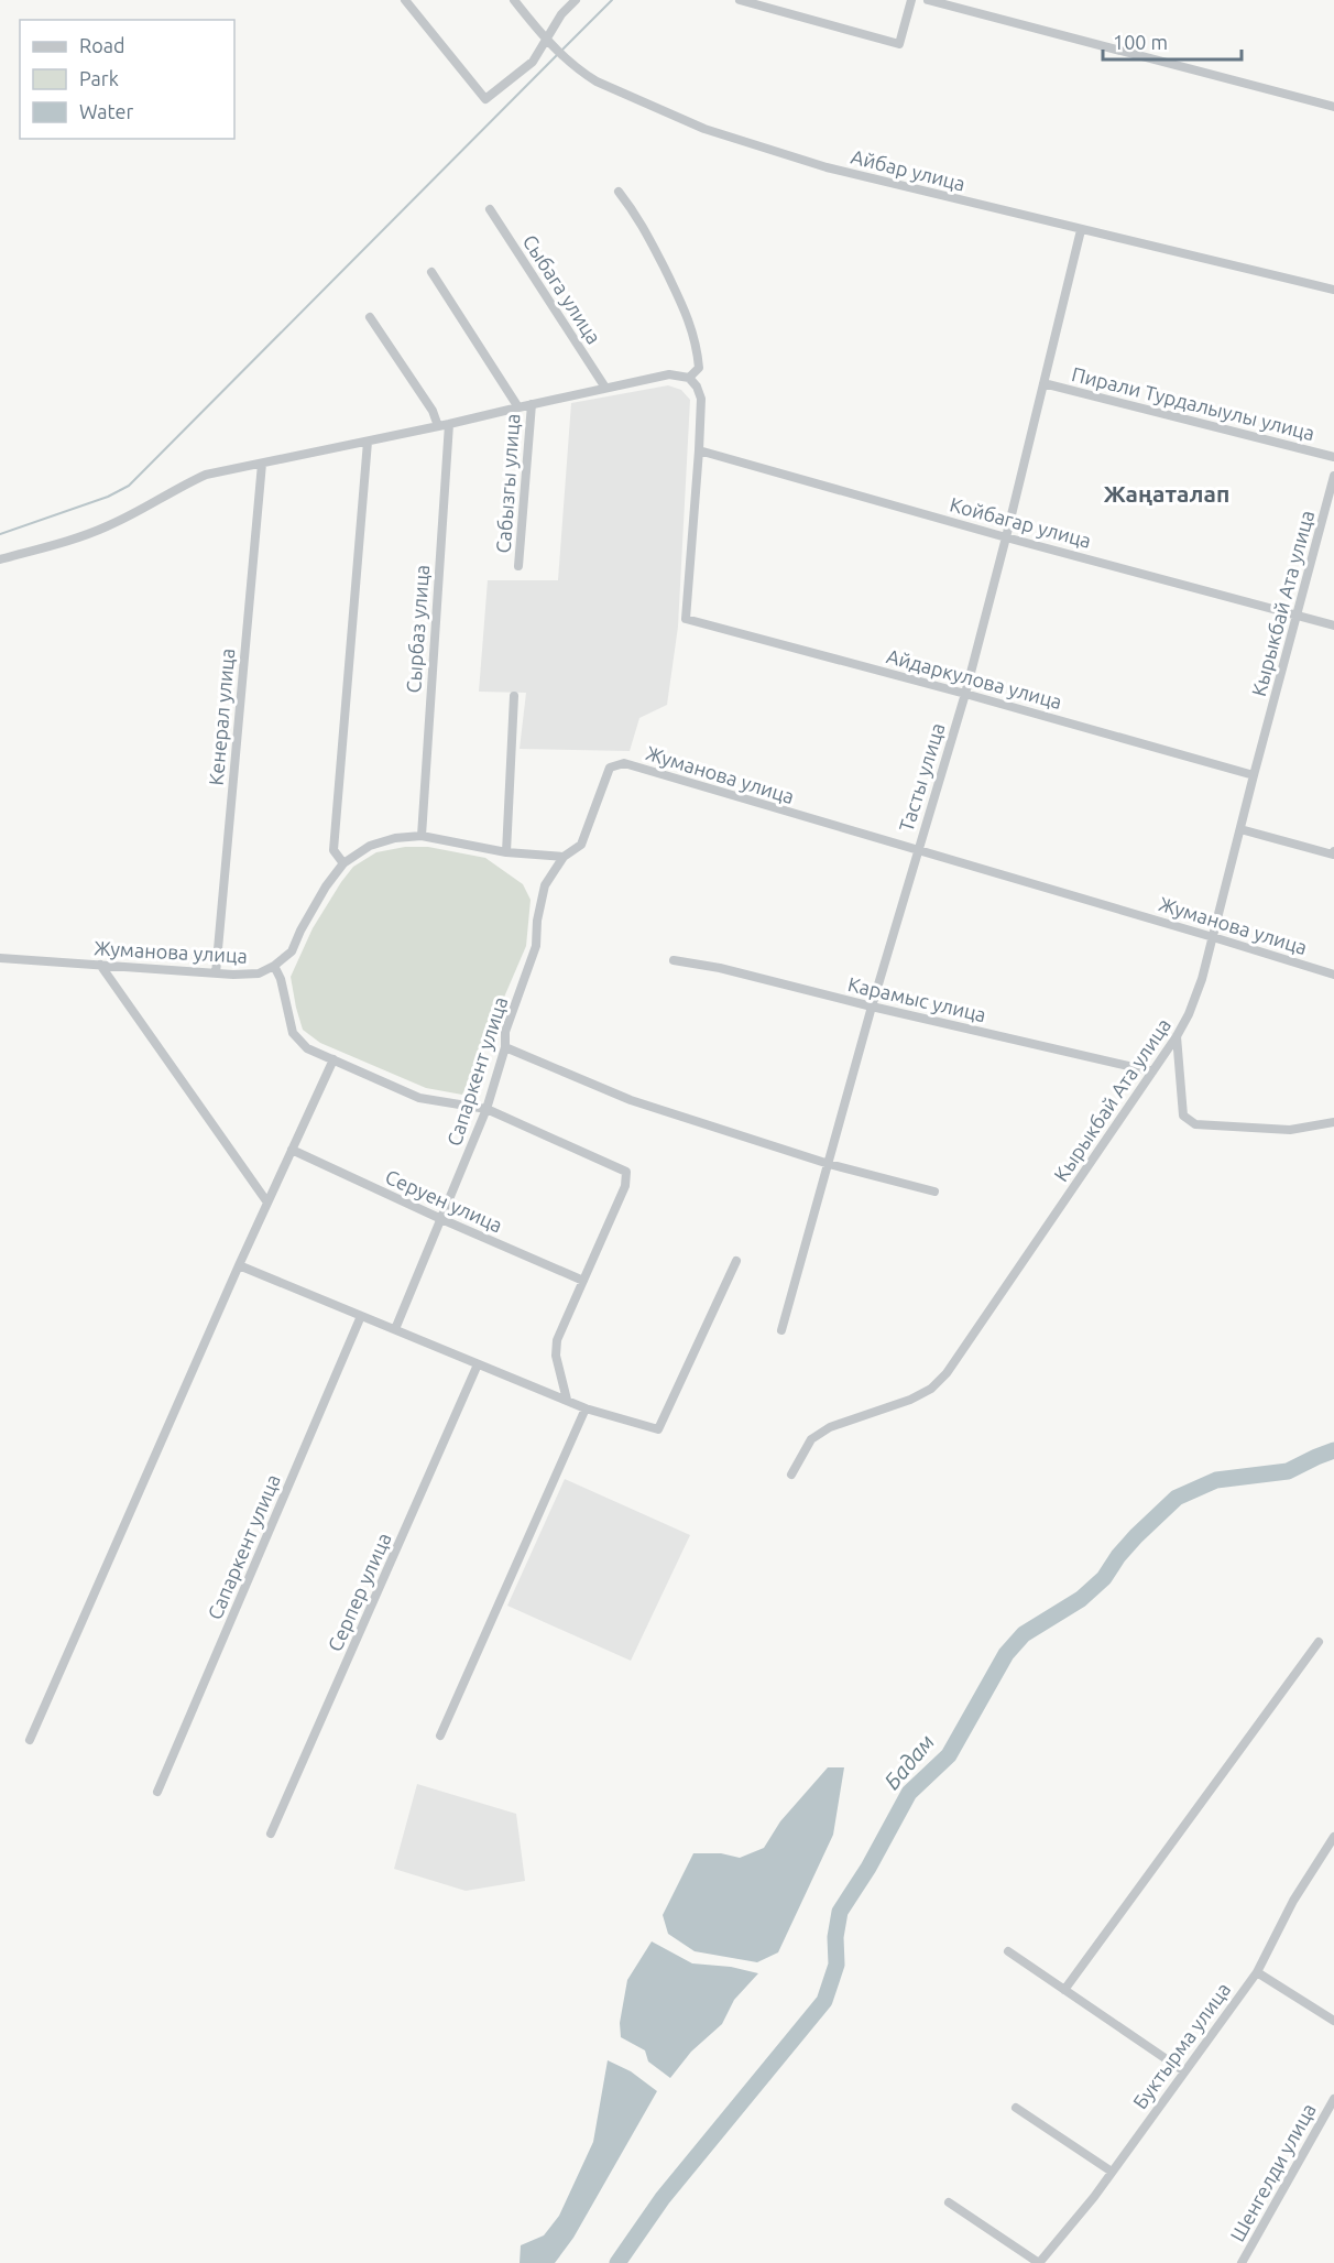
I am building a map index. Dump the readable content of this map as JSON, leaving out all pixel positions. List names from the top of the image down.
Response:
{
  "streets": {
    "street": [
      "Айбар улица",
      "Сыбага улица",
      "Пирали Турдалыулы улица",
      "Сабызгы улица",
      "Койбагар улица",
      "Кырыкбай Ата улица",
      "Сырбаз улица",
      "Айдаркулова улица",
      "Кенерал улица",
      "Жуманова улица",
      "Тасты улица",
      "Карамыс улица",
      "Сапаркент улица",
      "Серуен улица",
      "Серпер улица",
      "Буктырма улица",
      "Шенгелди улица"
    ]
  },
  "crossings": [
    ["Айбар улица", "Тасты улица"],
    ["Пирали Турдалыулы улица", "Тасты улица"],
    ["Койбагар улица", "Кырыкбай Ата улица"],
    ["Койбагар улица", "Айдаркулова улица"],
    ["Койбагар улица", "Тасты улица"],
    ["Кырыкбай Ата улица", "Айдаркулова улица"],
    ["Кырыкбай Ата улица", "Жуманова улица"],
    ["Кырыкбай Ата улица", "Карамыс улица"],
    ["Сырбаз улица", "Жуманова улица"],
    ["Айдаркулова улица", "Тасты улица"],
    ["Кенерал улица", "Жуманова улица"],
    ["Жуманова улица", "Тасты улица"],
    ["Жуманова улица", "Сапаркент улица"],
    ["Тасты улица", "Карамыс улица"],
    ["Сапаркент улица", "Серуен улица"]
  ],
  "districts": ["Жаңаталап"],
  "water": ["Бадам"],
  "legend": ["Road", "Park", "Water"],
  "scale_bar": "100 m"
}
